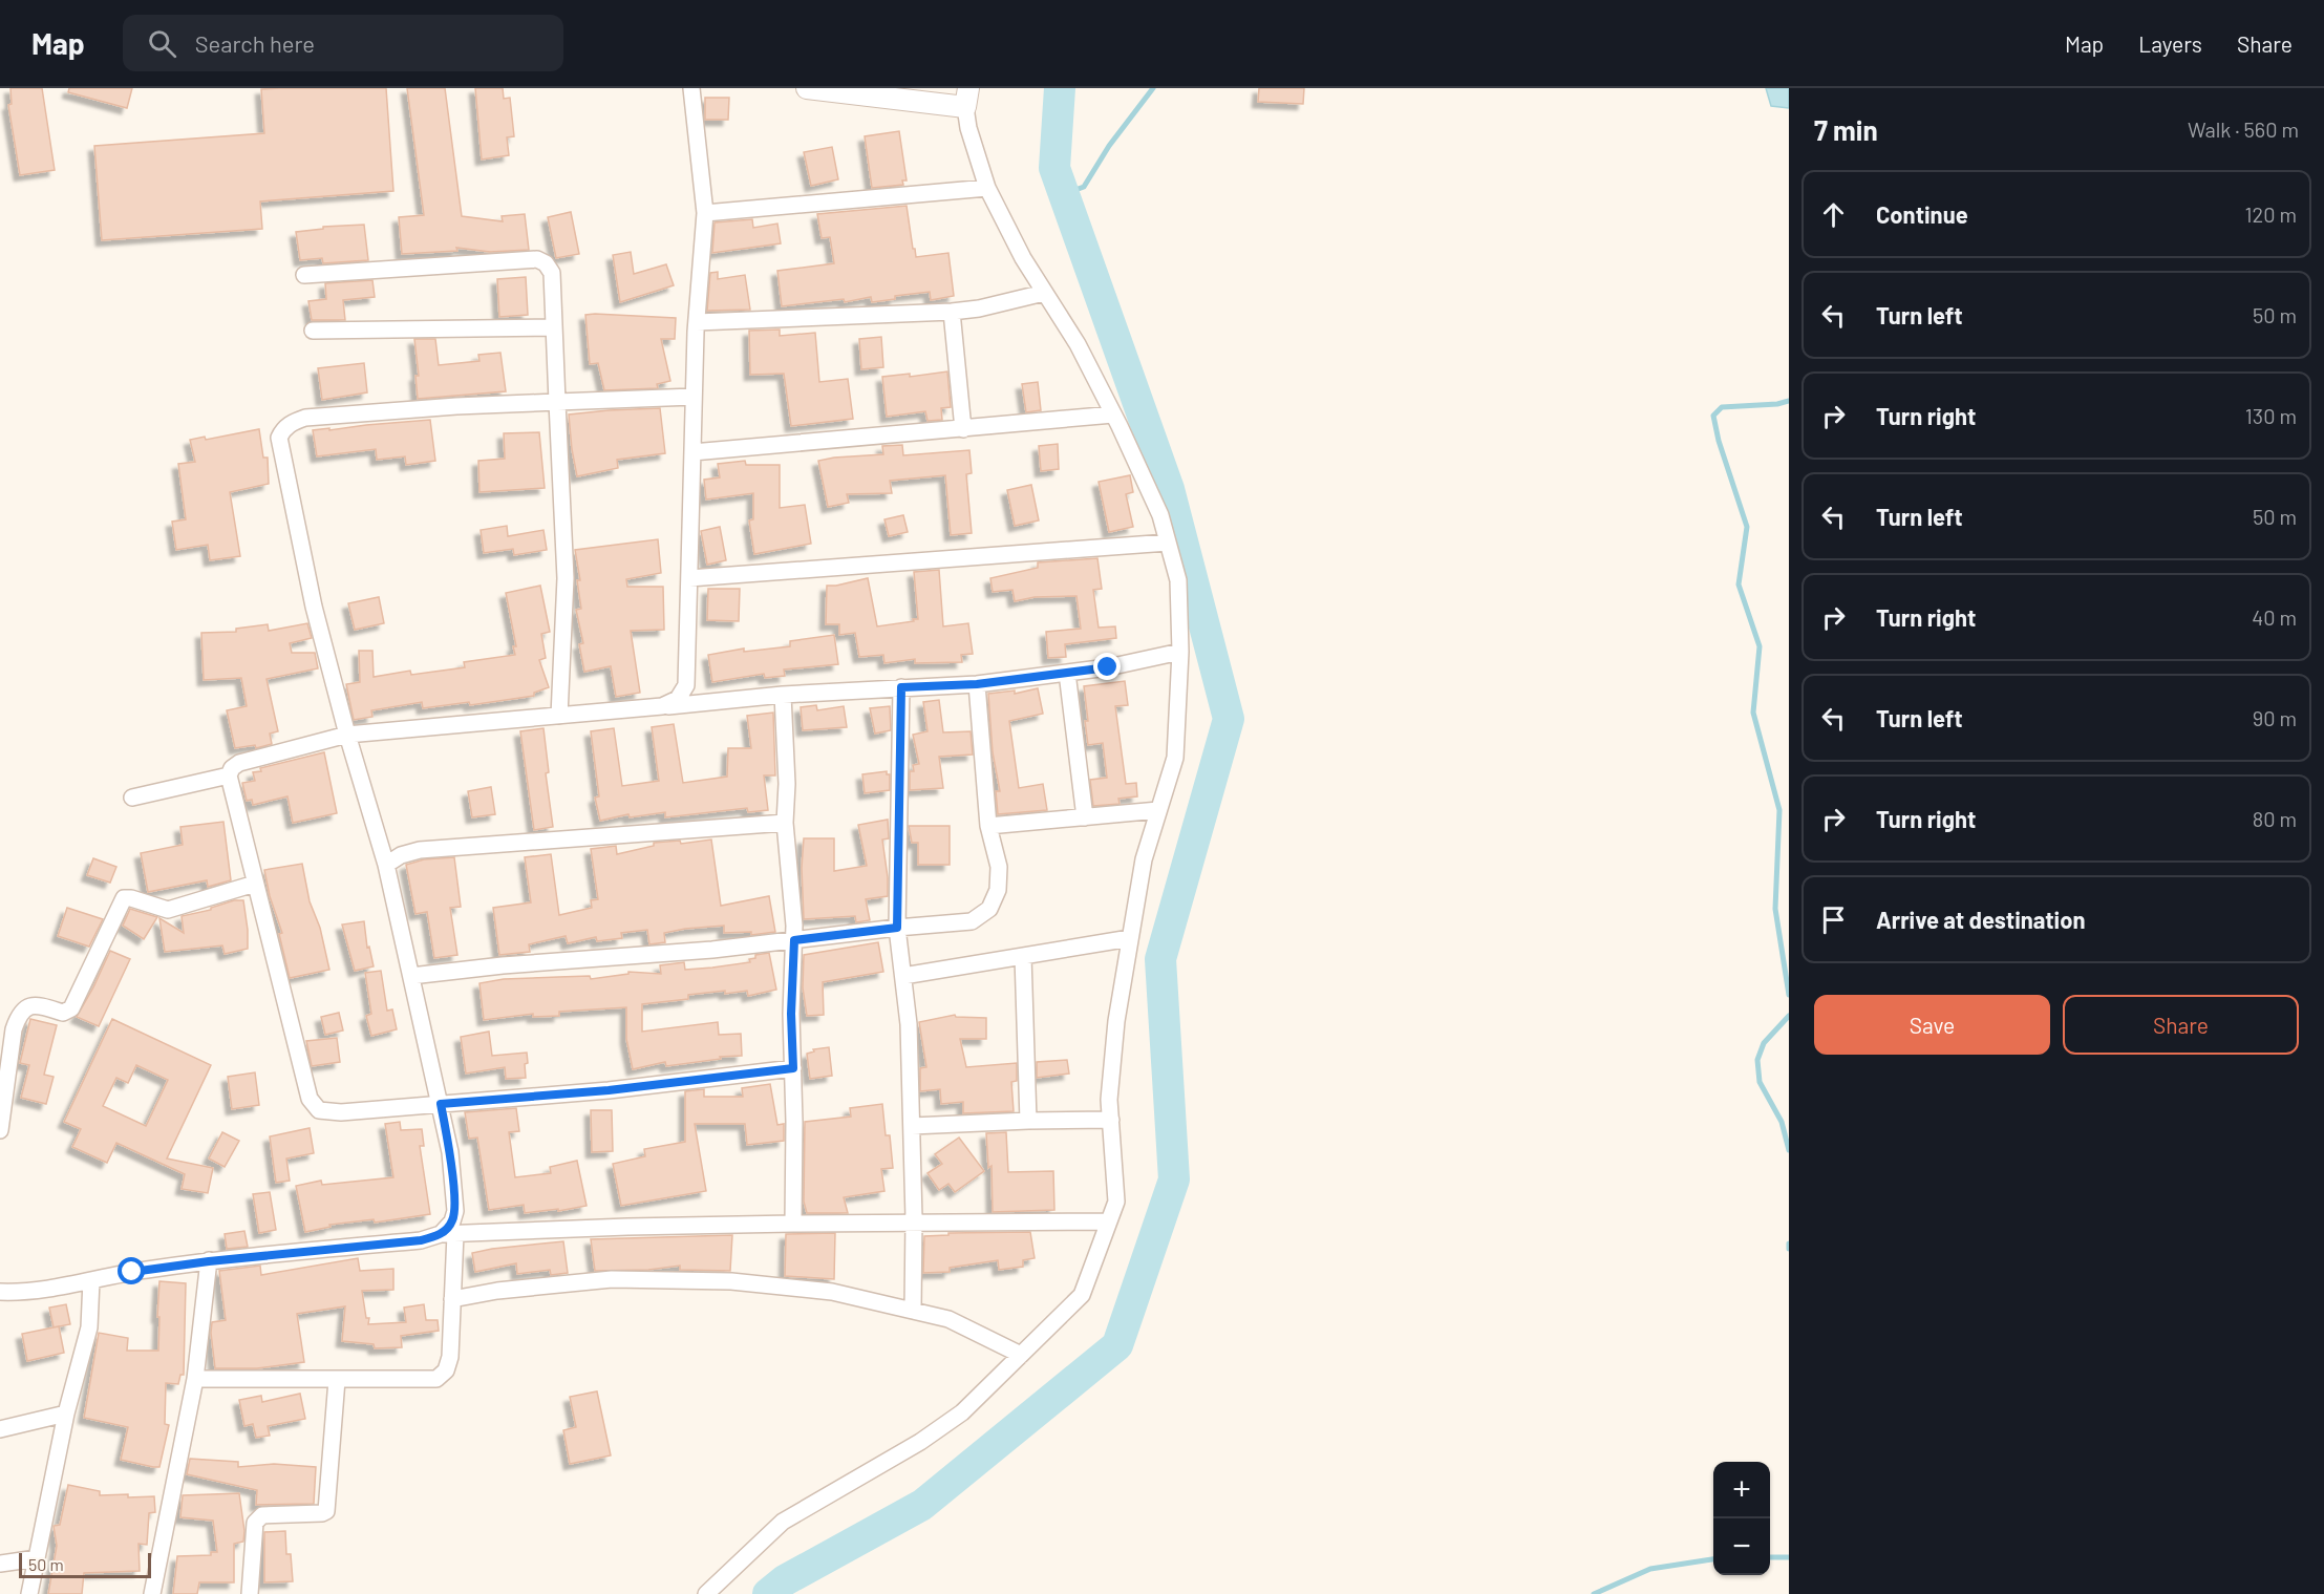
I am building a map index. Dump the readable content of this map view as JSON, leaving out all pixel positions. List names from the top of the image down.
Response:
{
  "scale_bar": "50 m",
  "page": {
    "header": "Map",
    "search": "Search here",
    "nav": ["Map", "Layers", "Share"],
    "heading": ["7 min", "Walk · 560 m"],
    "list": [
      ["Continue", "120 m"],
      ["Turn left", "50 m"],
      ["Turn right", "130 m"],
      ["Turn left", "50 m"],
      ["Turn right", "40 m"],
      ["Turn left", "90 m"],
      ["Turn right", "80 m"],
      "Arrive at destination"
    ],
    "buttons": ["Save", "Share"],
    "map_buttons": ["+", "−"],
    "scale": "50 m"
  }
}
